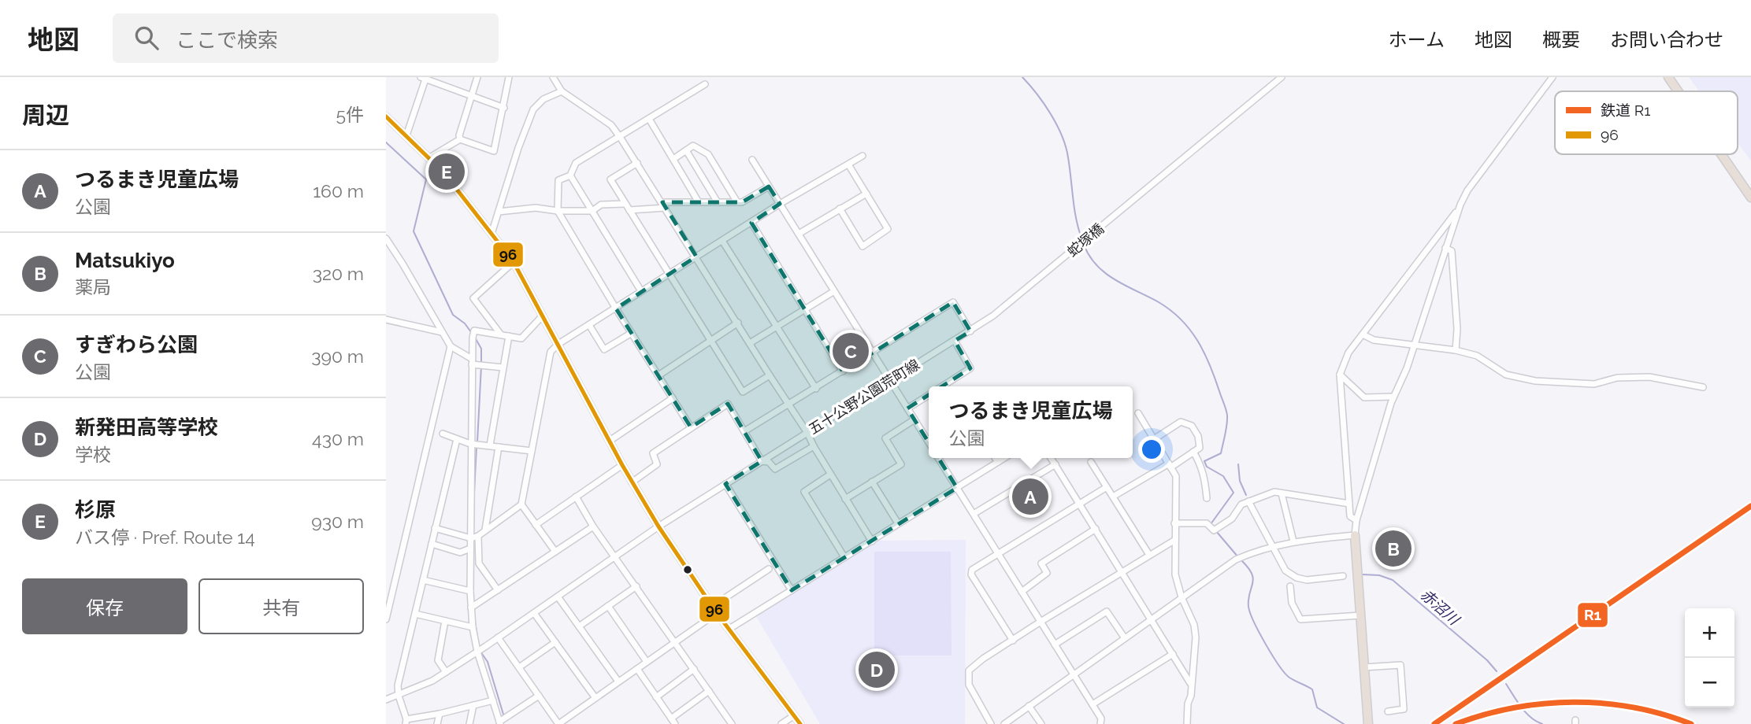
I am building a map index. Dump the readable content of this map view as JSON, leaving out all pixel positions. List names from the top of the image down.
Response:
{
  "streets": {
    "street": ["蛇塚橋", "五十公野公園荒町線"]
  },
  "crossings": [
    ["蛇塚橋", "五十公野公園荒町線"]
  ],
  "water": ["赤沼川"],
  "lines": ["transit line 96", "rail line R1"],
  "legend": ["鉄道 R1", "96"],
  "page": {
    "header": "地図",
    "search": "ここで検索",
    "nav": [
      "ホーム",
      "地図",
      "概要",
      "お問い合わせ"
    ],
    "heading": ["周辺", "5件"],
    "list": [
      {
        "mark": "A",
        "name": "つるまき児童広場",
        "note": "公園",
        "value": "160 m"
      },
      {
        "mark": "B",
        "name": "Matsukiyo",
        "note": "薬局",
        "value": "320 m"
      },
      {
        "mark": "C",
        "name": "すぎわら公園",
        "note": "公園",
        "value": "390 m"
      },
      {
        "mark": "D",
        "name": "新発田高等学校",
        "note": "学校",
        "value": "430 m"
      },
      {
        "mark": "E",
        "name": "杉原",
        "note": "バス停 · Pref. Route 14",
        "value": "930 m"
      }
    ],
    "pins": [
      "E",
      "C",
      "A",
      "B",
      "D"
    ],
    "popup": ["つるまき児童広場", "公園"],
    "buttons": ["保存", "共有"],
    "map_buttons": ["+", "−"]
  }
}
